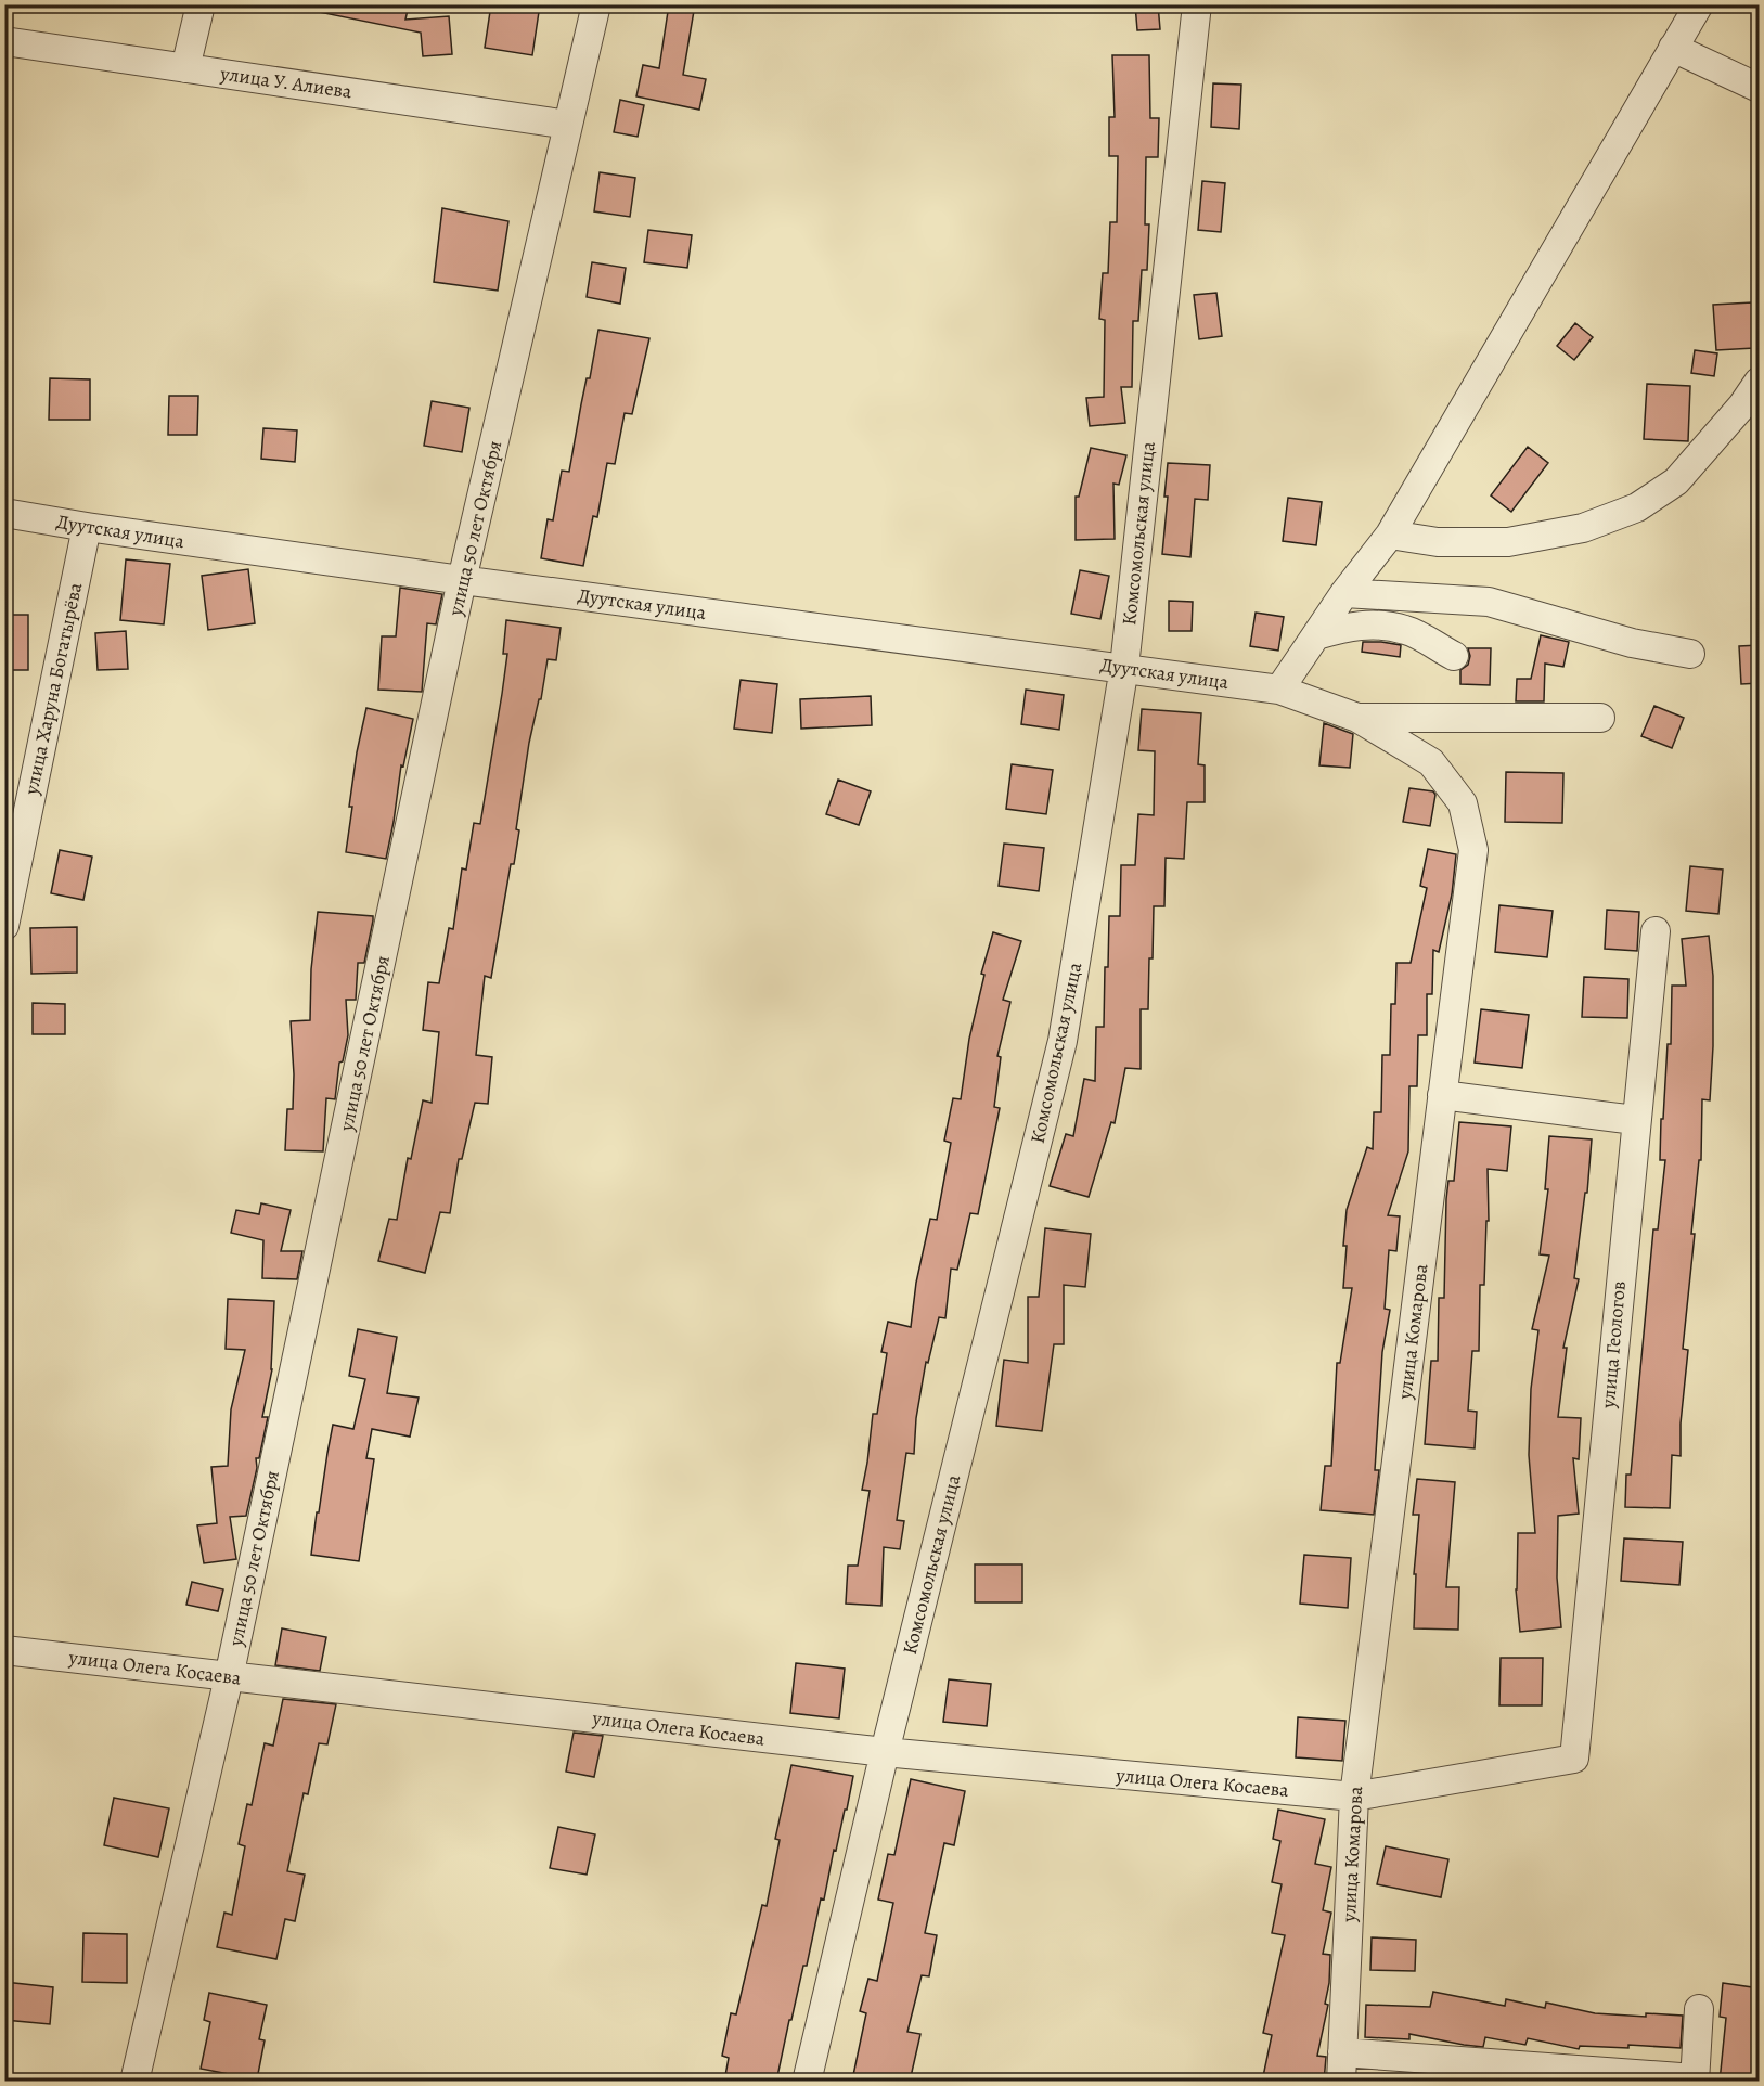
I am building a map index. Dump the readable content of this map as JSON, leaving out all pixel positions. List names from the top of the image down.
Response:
{
  "streets": {
    "street": [
      "улица У. Алиева",
      "улица 50 лет Октября",
      "Дуутская улица",
      "Комсомольская улица",
      "улица Харуна Богатырёва",
      "улица Комарова",
      "улица Геологов",
      "улица Олега Косаева"
    ]
  },
  "crossings": [
    ["улица У. Алиева", "улица 50 лет Октября"],
    ["улица 50 лет Октября", "Дуутская улица"],
    ["улица 50 лет Октября", "улица Олега Косаева"],
    ["Дуутская улица", "Комсомольская улица"],
    ["Дуутская улица", "улица Харуна Богатырёва"],
    ["Дуутская улица", "улица Комарова"],
    ["Комсомольская улица", "улица Олега Косаева"],
    ["улица Комарова", "улица Олега Косаева"],
    ["улица Геологов", "улица Олега Косаева"]
  ]
}
